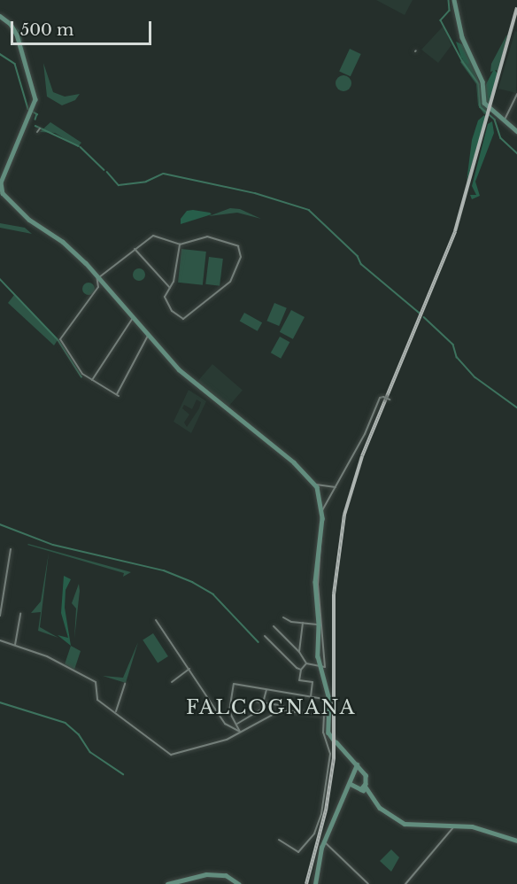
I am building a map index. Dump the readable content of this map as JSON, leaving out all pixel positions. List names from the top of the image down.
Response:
{
  "districts": ["FALCOGNANA"],
  "scale_bar": "500 m"
}
